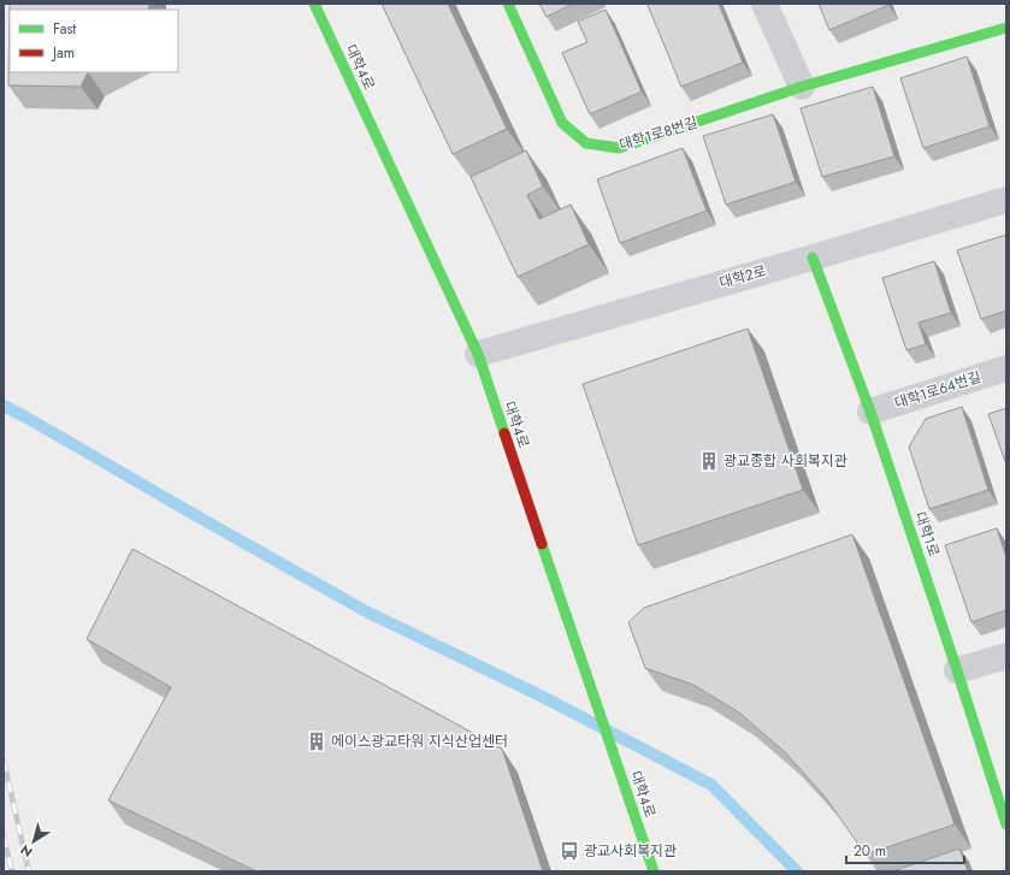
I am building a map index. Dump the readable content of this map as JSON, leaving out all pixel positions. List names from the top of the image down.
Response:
{
  "streets": {
    "street": [
      "대학4로",
      "대학1로8번길",
      "대학2로",
      "대학1로64번길",
      "대학1로"
    ]
  },
  "crossings": [
    ["대학4로", "대학2로"],
    ["대학2로", "대학1로"],
    ["대학1로64번길", "대학1로"]
  ],
  "places": {
    "building": ["광교종합 사회복지관", "에이스광교타워 지식산업센터"],
    "bus stop": ["광교사회복지관"]
  },
  "legend": ["Fast", "Jam"],
  "scale_bar": "20 m",
  "north": "bottom left"
}
